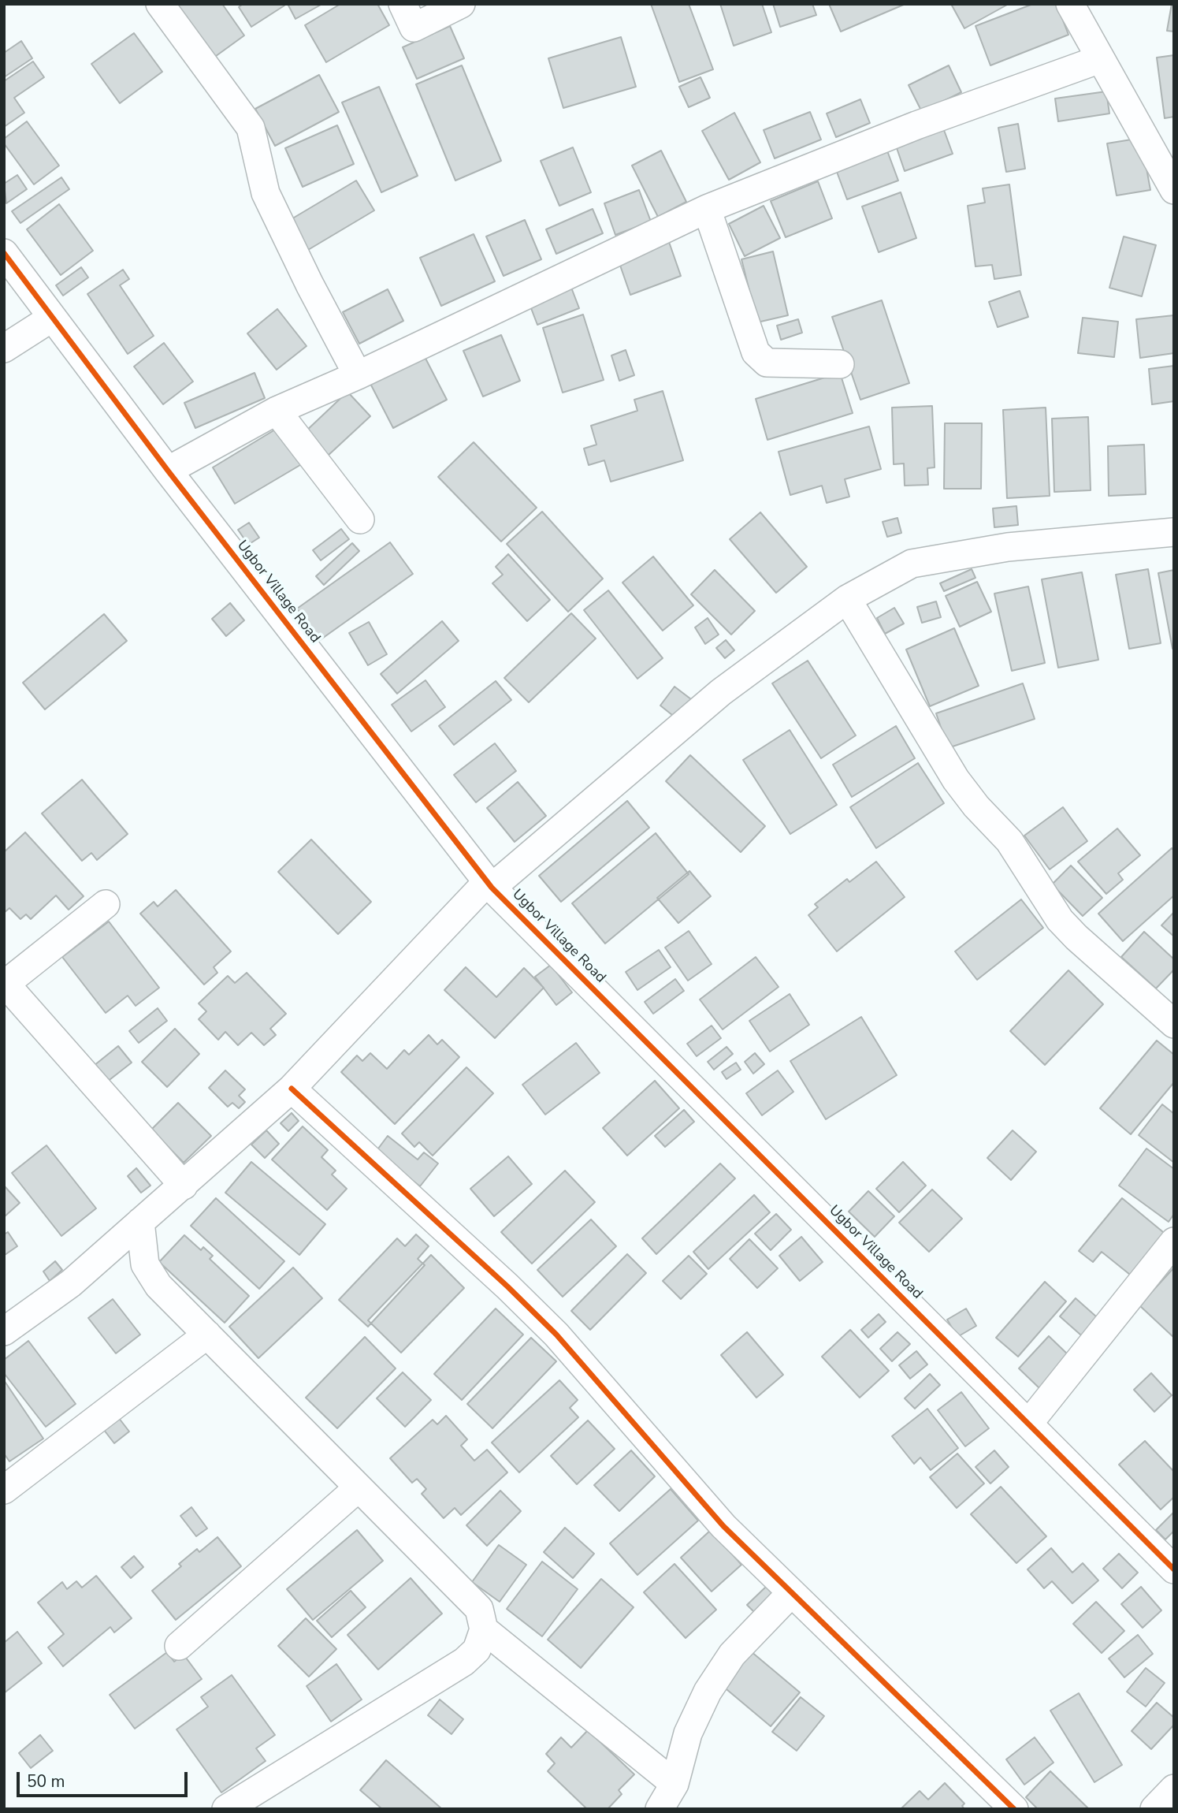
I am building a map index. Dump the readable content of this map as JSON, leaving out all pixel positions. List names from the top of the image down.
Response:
{
  "streets": {
    "street": ["Ugbor Village Road"]
  },
  "scale_bar": "50 m"
}
